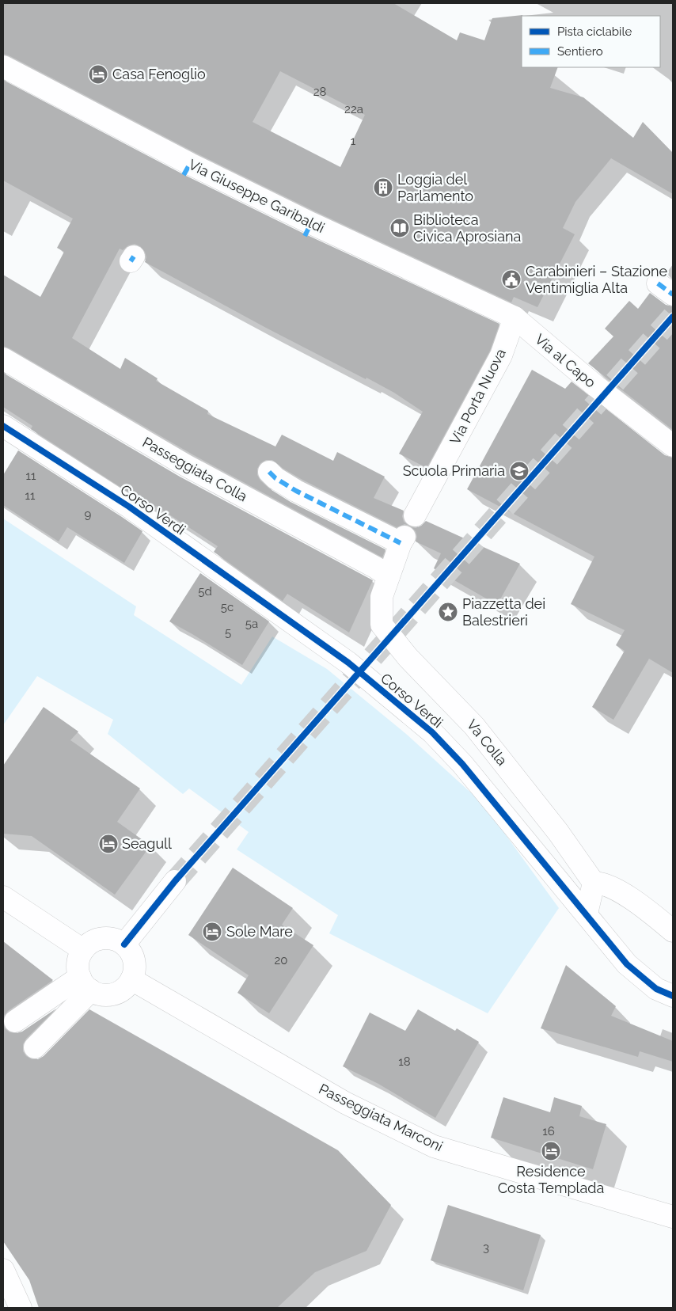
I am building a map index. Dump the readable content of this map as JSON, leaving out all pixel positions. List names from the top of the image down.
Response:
{
  "streets": {
    "street": [
      "Via Giuseppe Garibaldi",
      "Via al Capo",
      "Via Porta Nuova",
      "Passeggiata Colla",
      "Corso Verdi",
      "Va Colla",
      "Passeggiata Marconi"
    ]
  },
  "crossings": [
    ["Via Giuseppe Garibaldi", "Via al Capo"],
    ["Via Giuseppe Garibaldi", "Via Porta Nuova"],
    ["Via al Capo", "Via Porta Nuova"],
    ["Passeggiata Colla", "Va Colla"]
  ],
  "places": {
    "hotel": [
      "Casa Fenoglio",
      "Seagull",
      "Sole Mare",
      "Residence Costa Templada"
    ],
    "building": ["Loggia del Parlamento"],
    "library": ["Biblioteca Civica Aprosiana"],
    "public building": ["Carabinieri – Stazione Ventimiglia Alta"],
    "school or university": ["Scuola Primaria"],
    "place": ["Piazzetta dei Balestrieri"]
  },
  "house_numbers": [
    "28",
    "22a",
    "1",
    "11",
    "11",
    "9",
    "5d",
    "5c",
    "5a",
    "5",
    "20",
    "18",
    "16",
    "3"
  ],
  "legend": ["Pista ciclabile", "Sentiero"]
}
